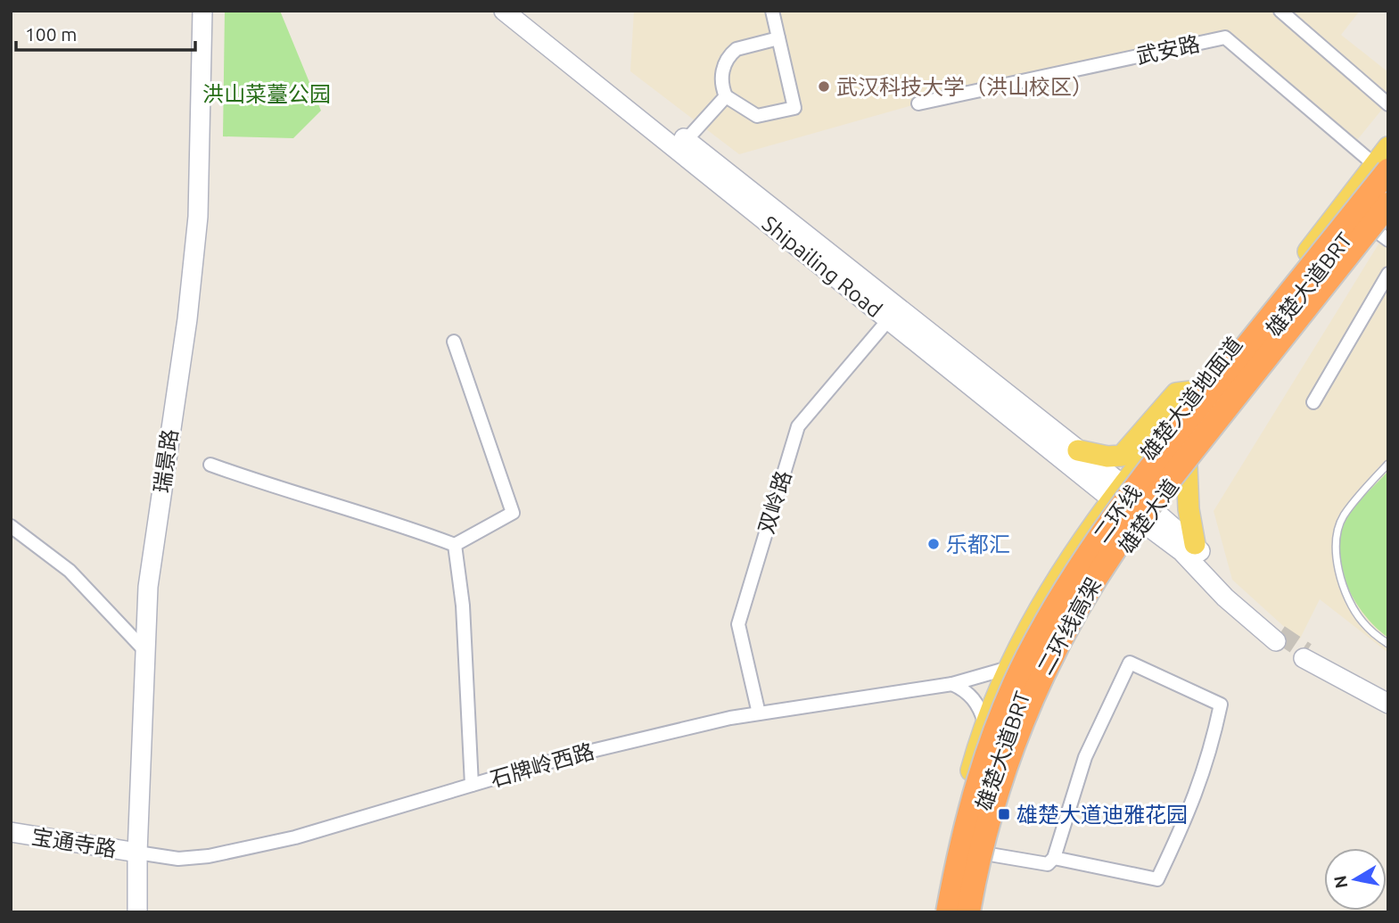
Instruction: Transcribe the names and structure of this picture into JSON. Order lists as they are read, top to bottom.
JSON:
{
  "streets": {
    "highway": ["二环线", "二环线高架"],
    "main road": [
      "Shipailing Road",
      "雄楚大道地面道",
      "瑞景路",
      "雄楚大道",
      "宝通寺路"
    ],
    "street": ["武安路", "双岭路", "石牌岭西路"],
    "lane": ["雄楚大道BRT"]
  },
  "crossings": [
    ["武安路", "雄楚大道地面道"],
    ["武安路", "二环线"],
    ["Shipailing Road", "雄楚大道地面道"],
    ["Shipailing Road", "双岭路"],
    ["雄楚大道地面道", "二环线"],
    ["雄楚大道地面道", "石牌岭西路"],
    ["瑞景路", "石牌岭西路"],
    ["瑞景路", "宝通寺路"],
    ["双岭路", "石牌岭西路"],
    ["雄楚大道", "二环线高架"],
    ["石牌岭西路", "宝通寺路"]
  ],
  "parks": ["洪山菜薹公园"],
  "places": {
    "other": ["武汉科技大学（洪山校区）", "乐都汇"],
    "transit": ["雄楚大道迪雅花园"]
  },
  "scale_bar": "100 m",
  "north": "left"
}
